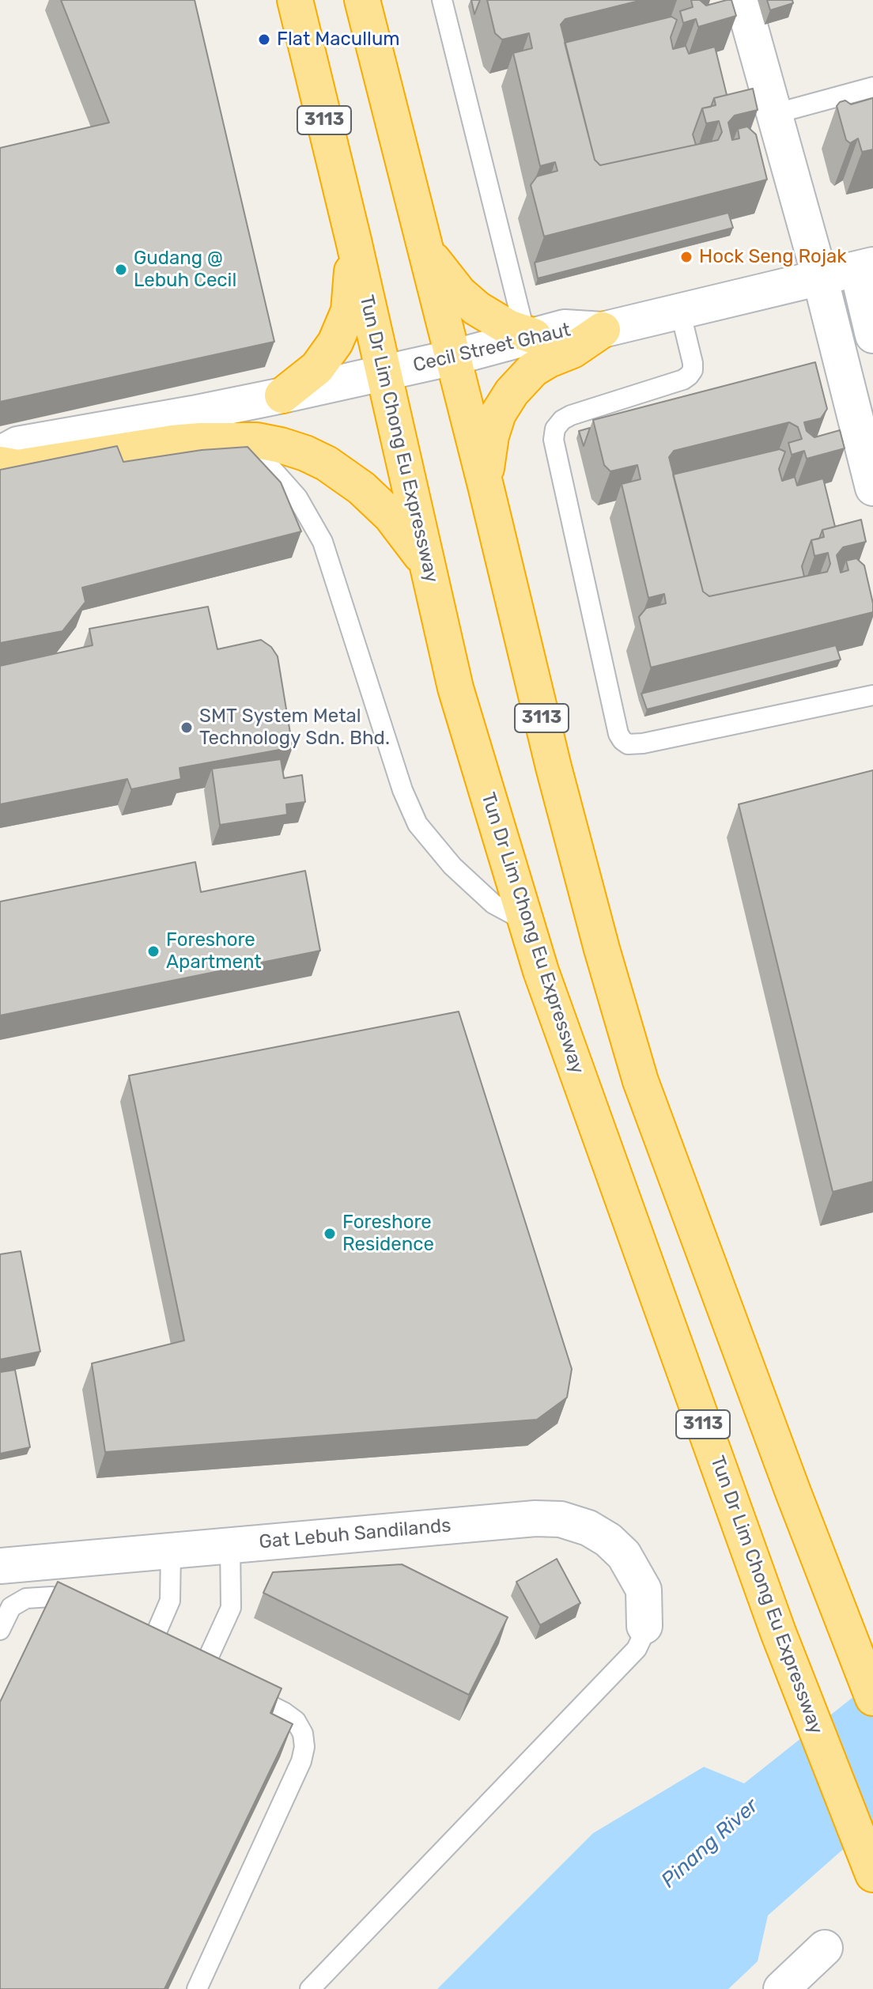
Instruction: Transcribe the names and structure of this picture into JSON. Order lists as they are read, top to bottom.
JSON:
{
  "streets": {
    "highway": ["3113", "Tun Dr Lim Chong Eu Expressway"],
    "street": ["Cecil Street Ghaut", "Gat Lebuh Sandilands"]
  },
  "crossings": [
    ["3113", "Cecil Street Ghaut"],
    ["Cecil Street Ghaut", "Tun Dr Lim Chong Eu Expressway"]
  ],
  "water": ["Pinang River"],
  "places": [
    "Flat Macullum",
    "Hock Seng Rojak",
    "Gudang @ Lebuh Cecil",
    "SMT System Metal Technology Sdn. Bhd.",
    "Foreshore Apartment",
    "Foreshore Residence"
  ]
}
